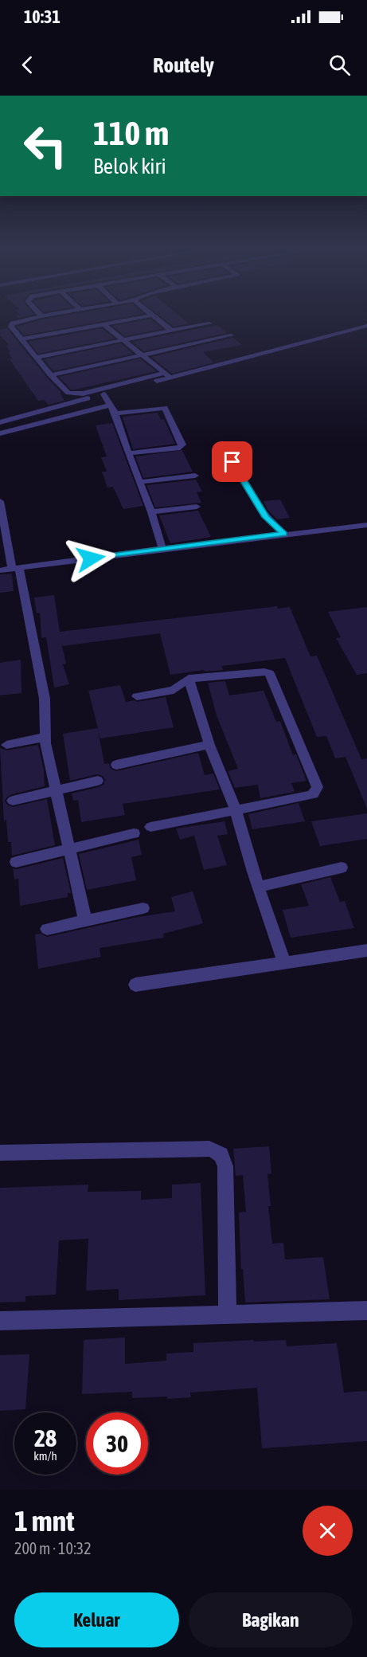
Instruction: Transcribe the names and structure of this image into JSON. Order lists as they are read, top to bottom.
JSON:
{
  "page": {
    "status": "10:31",
    "header": "Routely",
    "turn": ["110 m", "Belok kiri"],
    "speed": "28 km/h",
    "limit": "30",
    "heading": ["1 mnt", "200 m · 10:32"],
    "buttons": ["Keluar", "Bagikan"]
  }
}
